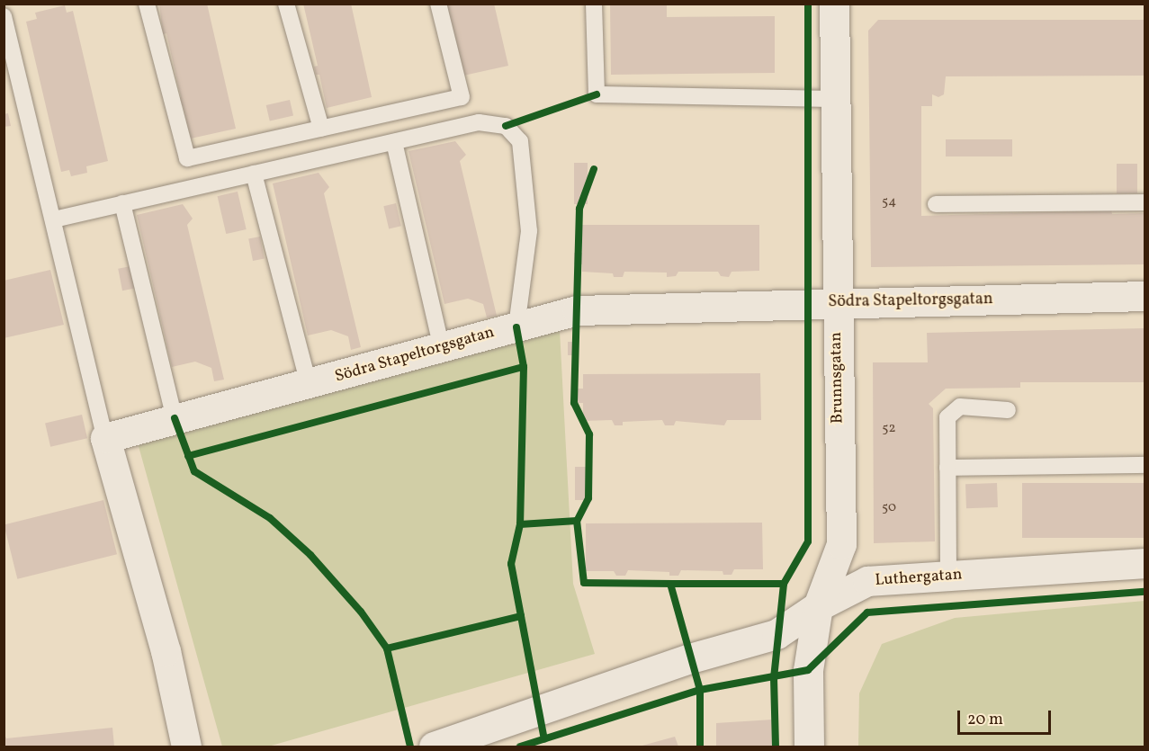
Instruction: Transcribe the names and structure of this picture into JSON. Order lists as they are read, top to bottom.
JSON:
{
  "streets": {
    "street": ["Södra Stapeltorgsgatan", "Brunnsgatan", "Luthergatan"]
  },
  "crossings": [
    ["Södra Stapeltorgsgatan", "Brunnsgatan"],
    ["Brunnsgatan", "Luthergatan"]
  ],
  "house_numbers": ["54", "52", "50"],
  "scale_bar": "20 m"
}
